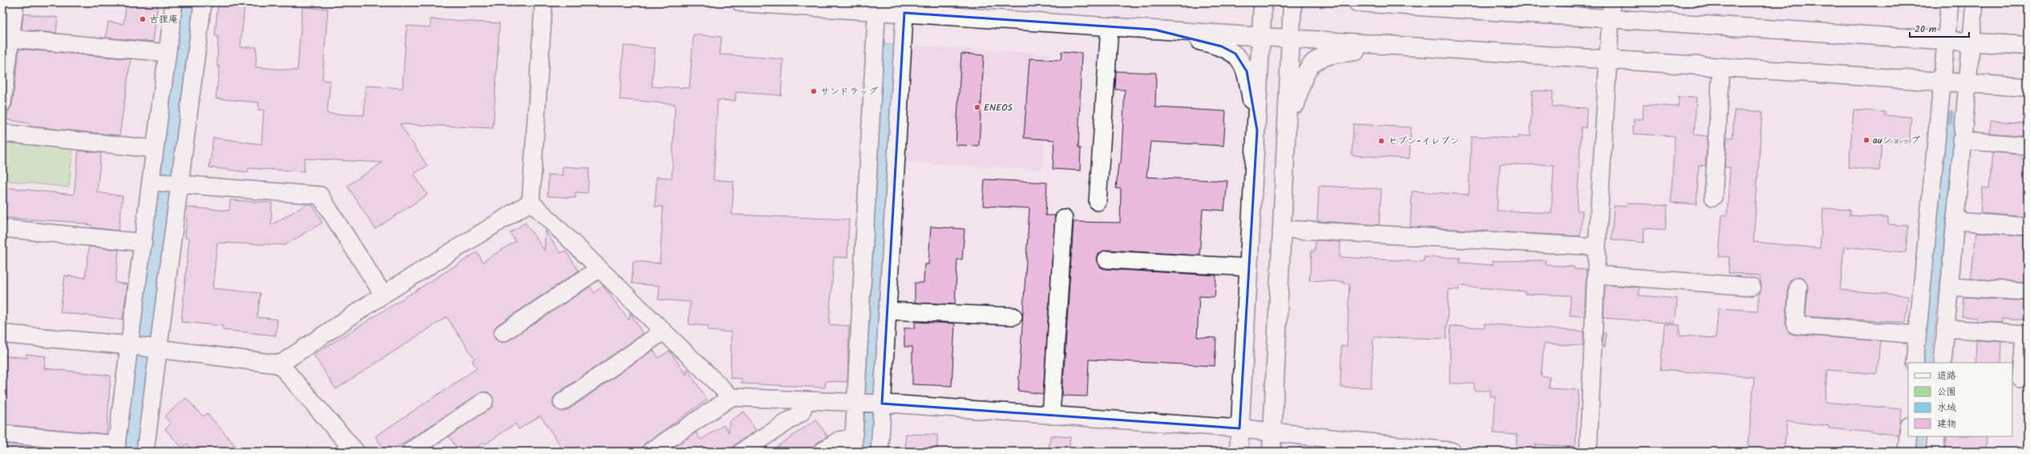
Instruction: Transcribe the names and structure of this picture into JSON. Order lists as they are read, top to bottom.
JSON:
{
  "places": [
    "古狸庵",
    "サンドラッグ",
    "ENEOS",
    "auショップ",
    "セブン-イレブン"
  ],
  "legend": [
    "道路",
    "公園",
    "水域",
    "建物"
  ],
  "scale_bar": "20 m"
}
